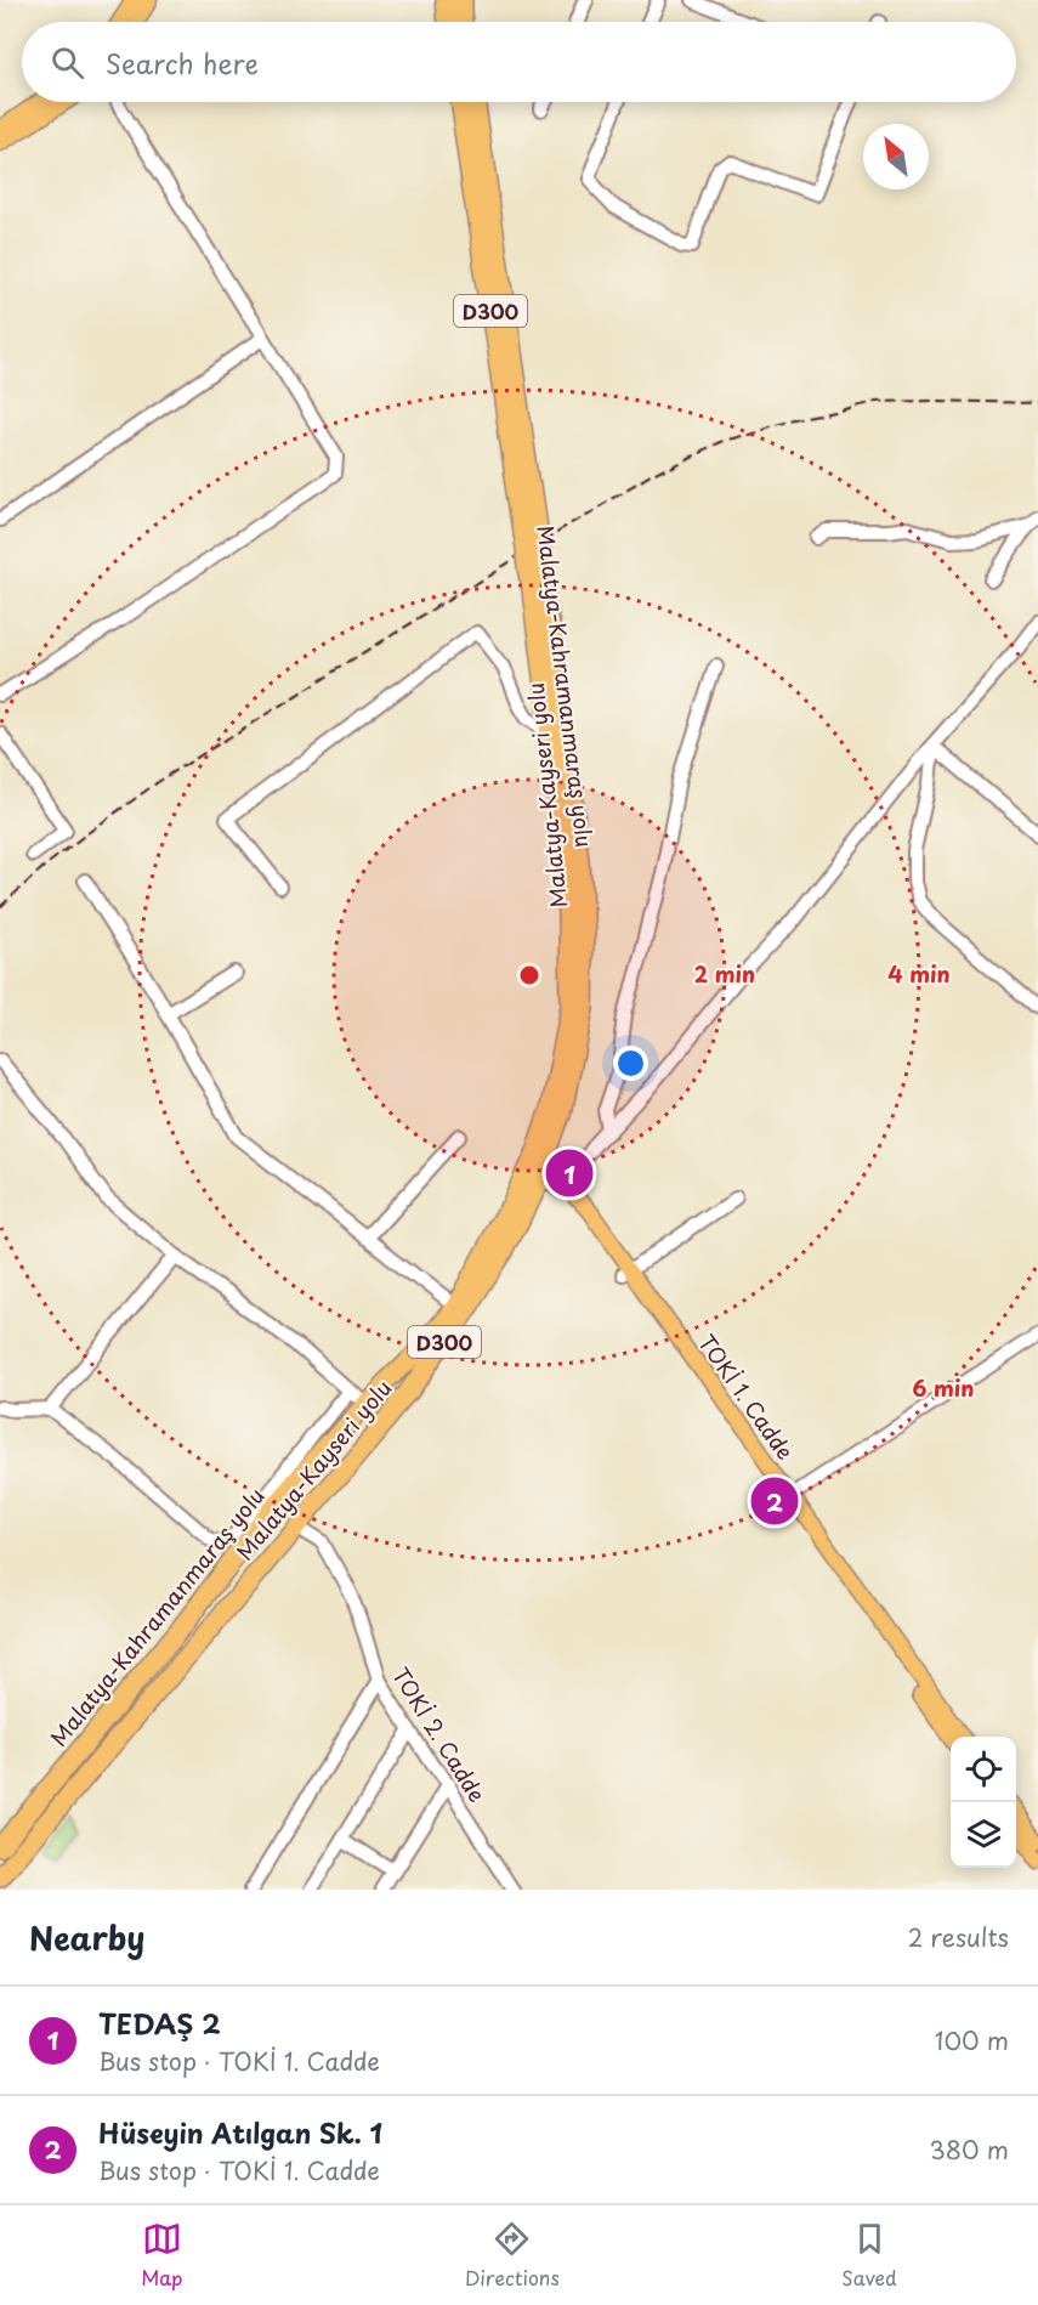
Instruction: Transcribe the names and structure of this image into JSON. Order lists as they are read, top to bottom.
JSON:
{
  "streets": {
    "highway": ["D300", "Malatya-Kahramanmaraş yolu", "Malatya-Kayseri yolu"],
    "main road": ["TOKİ 1. Cadde"],
    "street": ["TOKİ 2. Cadde"]
  },
  "crossings": [
    ["Malatya-Kahramanmaraş yolu", "Malatya-Kayseri yolu"],
    ["Malatya-Kayseri yolu", "TOKİ 1. Cadde"],
    ["Malatya-Kayseri yolu", "TOKİ 2. Cadde"]
  ],
  "north": "top left",
  "page": {
    "search": "Search here",
    "pins": ["1", "2"],
    "heading": ["Nearby", "2 results"],
    "list": [
      {
        "mark": "1",
        "name": "TEDAŞ 2",
        "note": "Bus stop · TOKİ 1. Cadde",
        "value": "100 m"
      },
      {
        "mark": "2",
        "name": "Hüseyin Atılgan Sk. 1",
        "note": "Bus stop · TOKİ 1. Cadde",
        "value": "380 m"
      }
    ],
    "nav": ["Map", "Directions", "Saved"]
  },
  "rings": ["2 min", "4 min", "6 min"]
}
